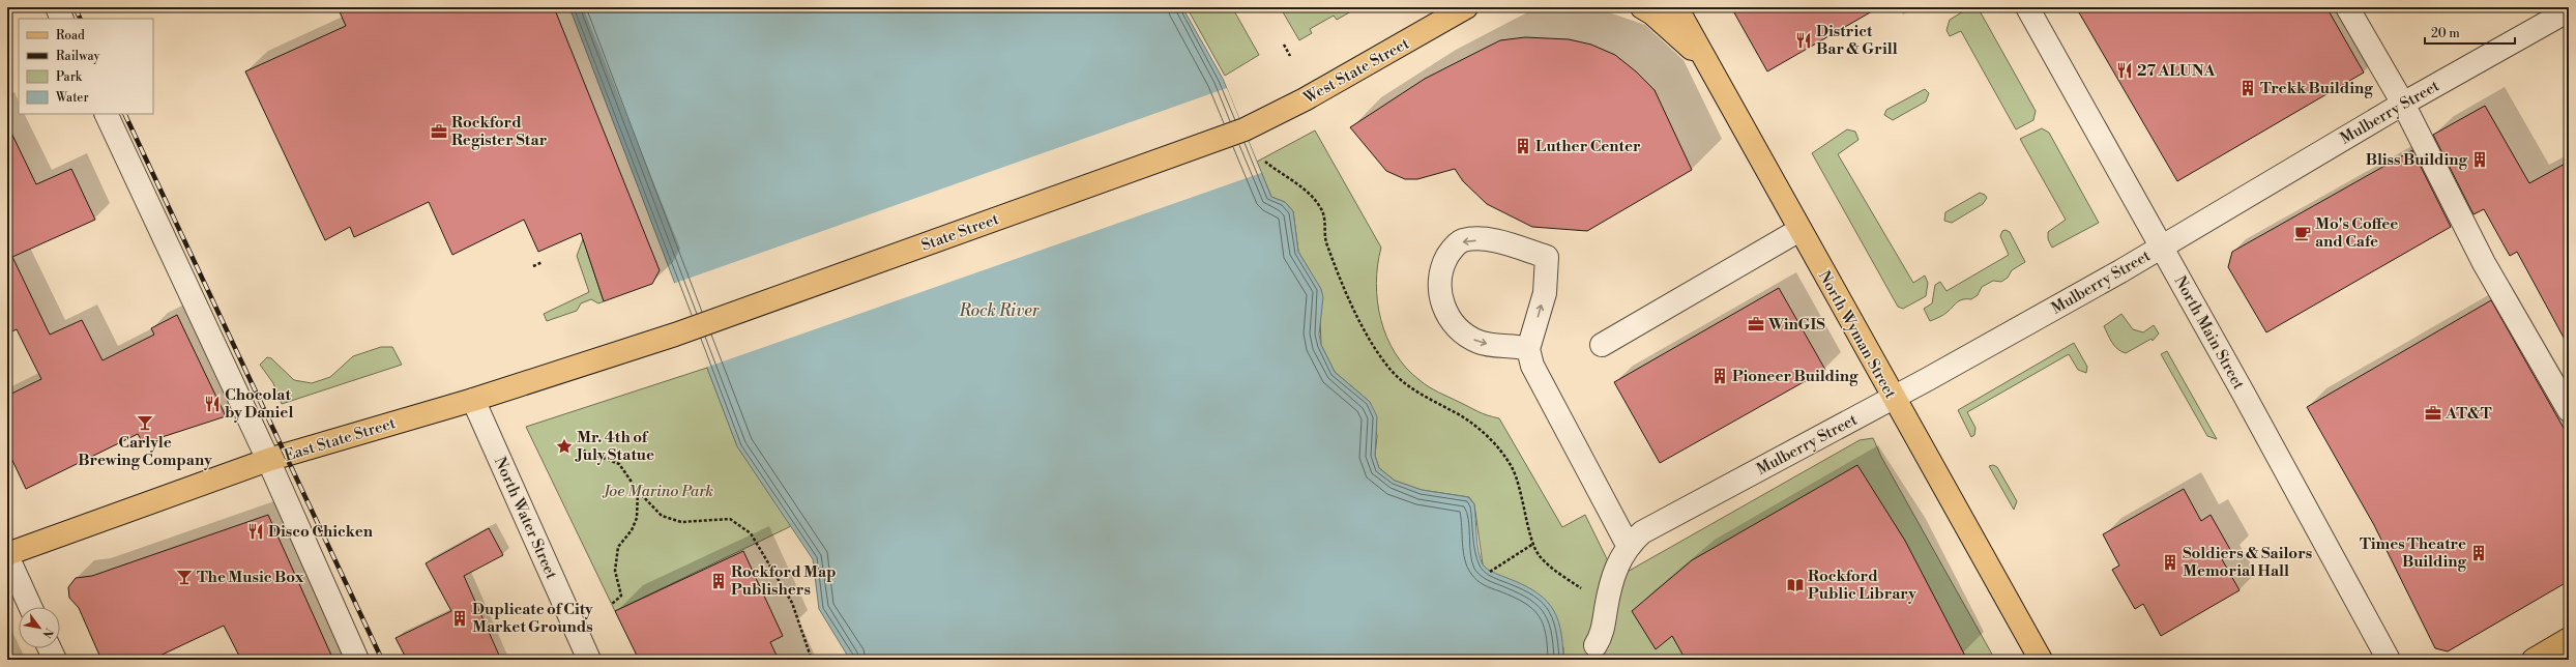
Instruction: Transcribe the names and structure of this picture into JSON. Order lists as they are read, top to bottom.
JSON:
{
  "streets": {
    "main road": [
      "West State Street",
      "State Street",
      "North Wyman Street",
      "East State Street"
    ],
    "street": ["Mulberry Street", "North Main Street", "North Water Street"]
  },
  "crossings": [
    ["West State Street", "State Street"],
    ["Mulberry Street", "North Main Street"],
    ["Mulberry Street", "North Wyman Street"],
    ["State Street", "East State Street"],
    ["East State Street", "North Water Street"]
  ],
  "water": ["Rock River"],
  "parks": ["Joe Marino Park"],
  "places": {
    "restaurant": [
      "District Bar & Grill",
      "27 ALUNA",
      "Chocolat by Daniel",
      "Disco Chicken"
    ],
    "building": [
      "Trekk Building",
      "Luther Center",
      "Bliss Building",
      "Pioneer Building",
      "Times Theatre Building",
      "Soldiers & Sailors Memorial Hall",
      "Rockford Map Publishers",
      "Duplicate of City Market Grounds"
    ],
    "office": ["Rockford Register Star", "WinGIS", "AT&T"],
    "cafe": ["Mo's Coffee and Cafe"],
    "bar": ["Carlyle Brewing Company", "The Music Box"],
    "place": ["Mr. 4th of July Statue"],
    "library": ["Rockford Public Library"]
  },
  "legend": [
    "Road",
    "Railway",
    "Park",
    "Water"
  ],
  "scale_bar": "20 m",
  "north": "bottom right"
}
